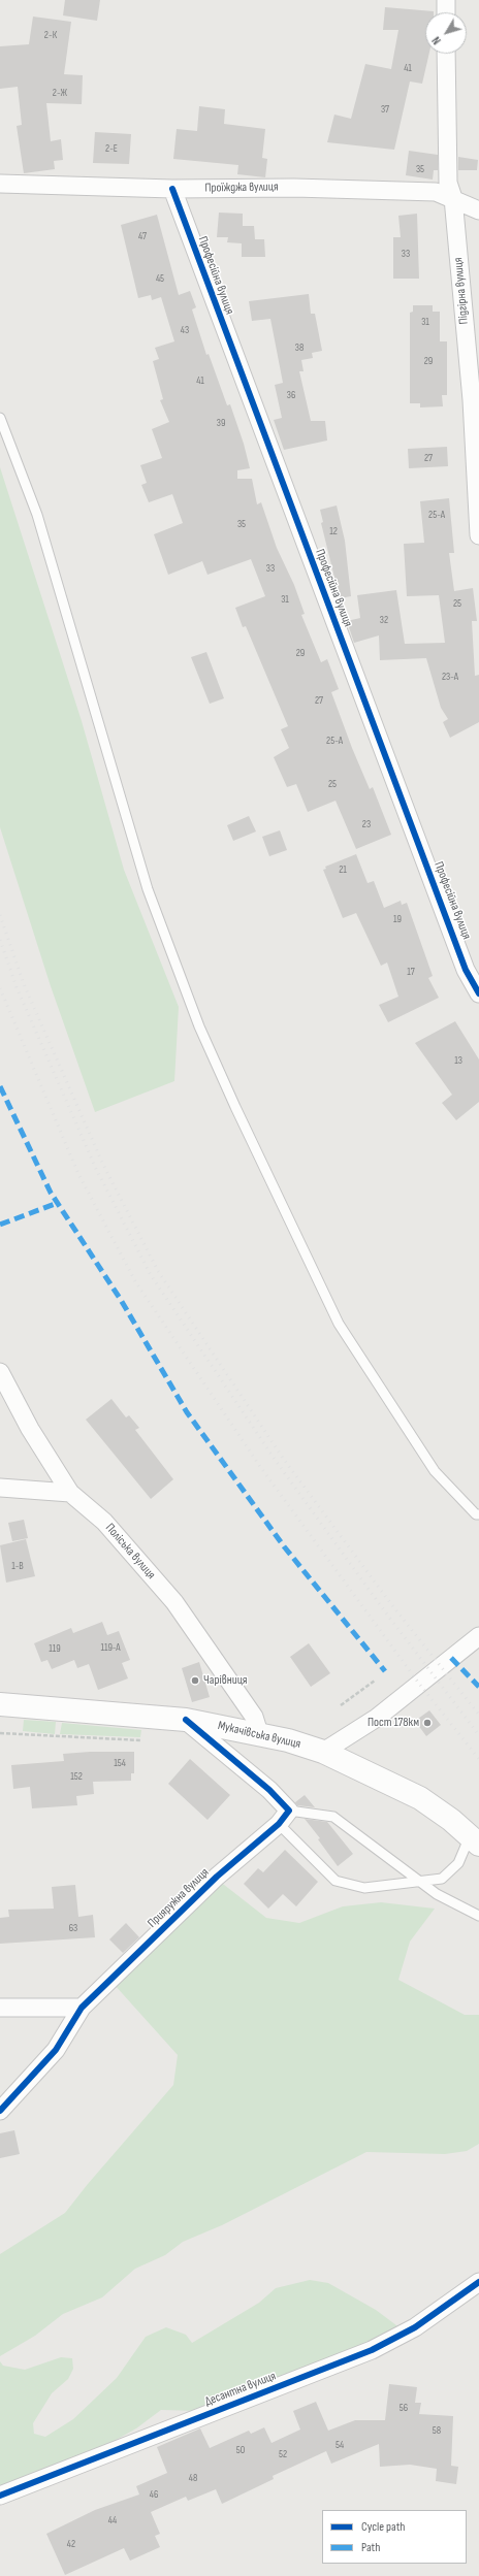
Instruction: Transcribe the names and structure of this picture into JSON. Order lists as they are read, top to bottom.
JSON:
{
  "streets": {
    "street": [
      "Проїжджа вулиця",
      "Професійна вулиця",
      "Підгірна вулиця",
      "Поліська вулиця",
      "Мукачівська вулиця",
      "Прияружна вулиця",
      "Десантна вулиця"
    ]
  },
  "crossings": [
    ["Проїжджа вулиця", "Професійна вулиця"],
    ["Проїжджа вулиця", "Підгірна вулиця"],
    ["Поліська вулиця", "Мукачівська вулиця"]
  ],
  "places": ["Чарівниця", "Пост 178км"],
  "house_numbers": [
    "2-К",
    "41",
    "2-Ж",
    "37",
    "2-Е",
    "35",
    "47",
    "33",
    "45",
    "31",
    "43",
    "38",
    "29",
    "41",
    "36",
    "39",
    "27",
    "25-А",
    "35",
    "12",
    "33",
    "31",
    "25",
    "32",
    "29",
    "23-А",
    "27",
    "25-А",
    "25",
    "23",
    "21",
    "19",
    "17",
    "13",
    "1-В",
    "119-А",
    "119",
    "154",
    "152",
    "63",
    "56",
    "58",
    "54",
    "50",
    "52",
    "48",
    "46",
    "44",
    "42"
  ],
  "legend": ["Cycle path", "Path"],
  "north": "bottom left"
}
